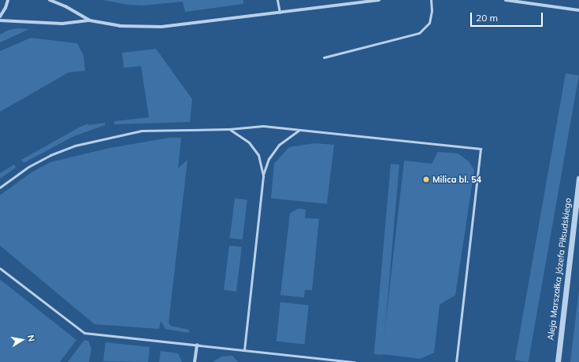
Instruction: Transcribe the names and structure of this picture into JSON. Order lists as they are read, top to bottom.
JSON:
{
  "streets": {
    "street": ["Aleja Marszałka Józefa Piłsudskiego"]
  },
  "places": ["Milica bl. 54"],
  "scale_bar": "20 m",
  "north": "right"
}
